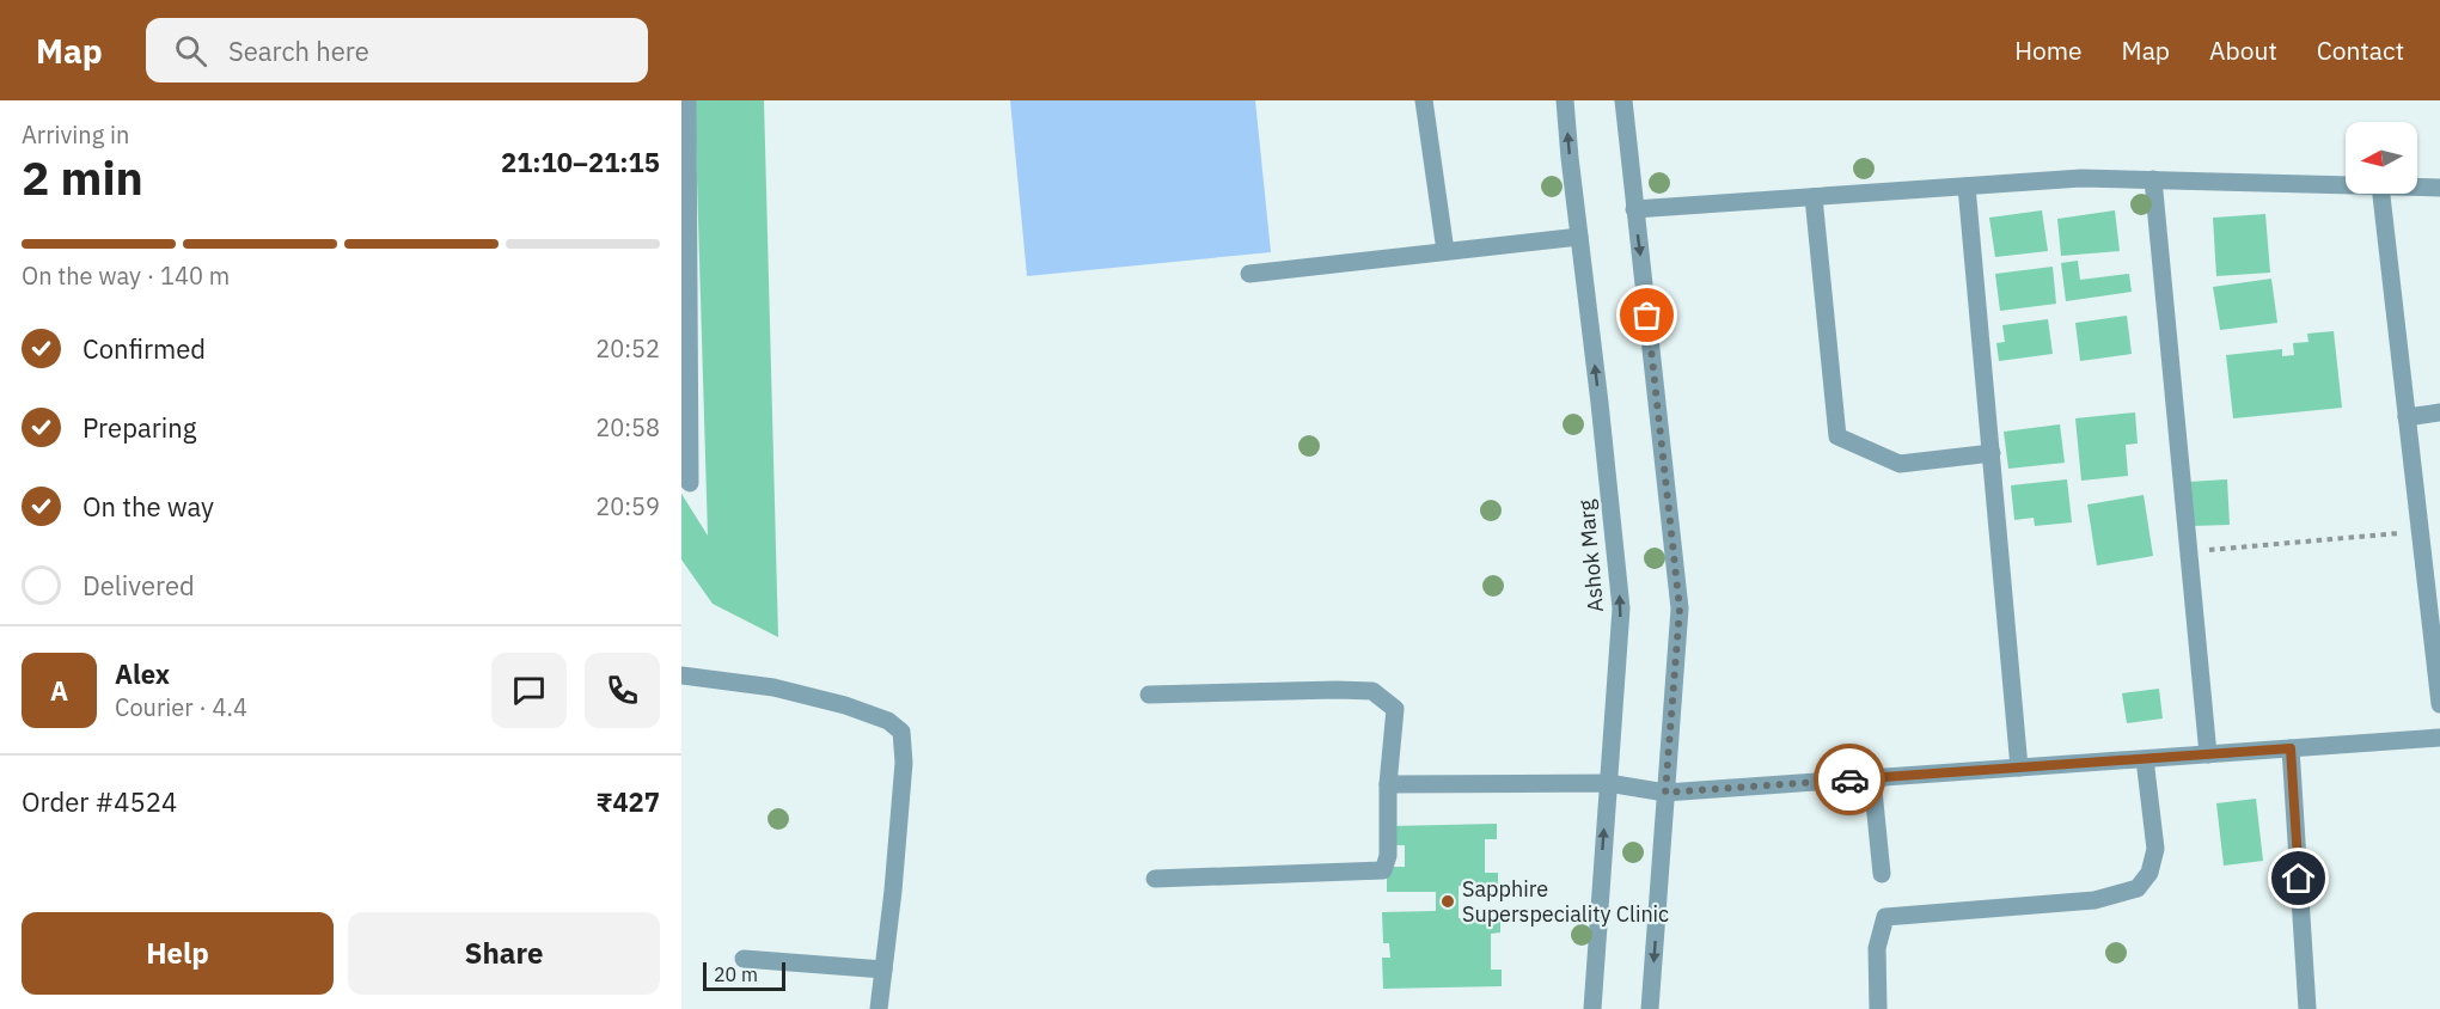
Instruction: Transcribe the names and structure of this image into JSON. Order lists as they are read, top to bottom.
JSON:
{
  "streets": {
    "street": ["Ashok Marg"]
  },
  "places": ["Sapphire Superspeciality Clinic"],
  "scale_bar": "20 m",
  "north": "left",
  "page": {
    "header": "Map",
    "search": "Search here",
    "nav": [
      "Home",
      "Map",
      "About",
      "Contact"
    ],
    "heading": ["2 min", "Arriving in", "21:10–21:15"],
    "panel": [
      "Alex",
      "Courier · 4.4",
      "Order #4524",
      "₹427"
    ],
    "bar": "On the way · 140 m",
    "list": [
      ["Confirmed", "20:52"],
      ["Preparing", "20:58"],
      ["On the way", "20:59"],
      "Delivered"
    ],
    "round": "A",
    "buttons": ["Help", "Share"],
    "scale": "20 m"
  }
}
